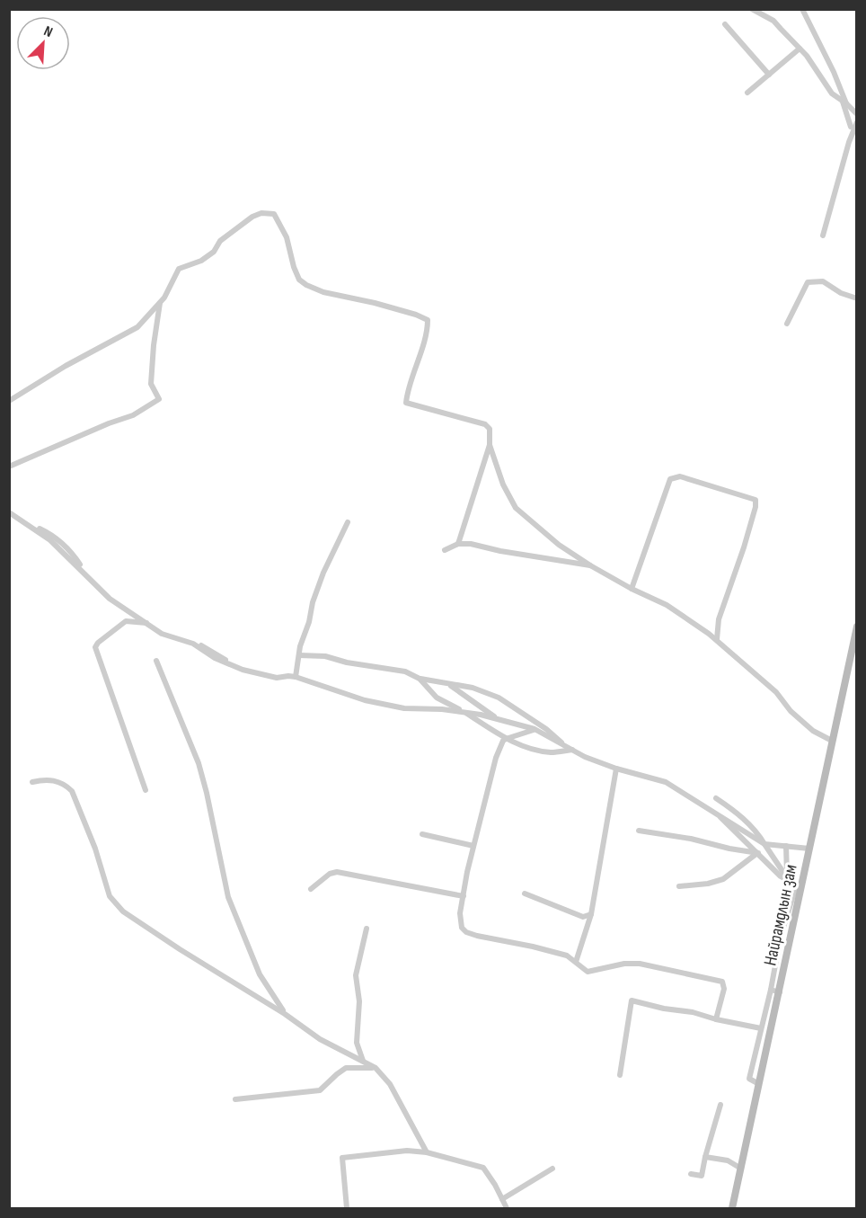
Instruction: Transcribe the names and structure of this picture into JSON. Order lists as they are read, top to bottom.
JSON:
{
  "streets": {
    "main road": ["Найрамдлын зам"]
  },
  "north": "top right"
}
